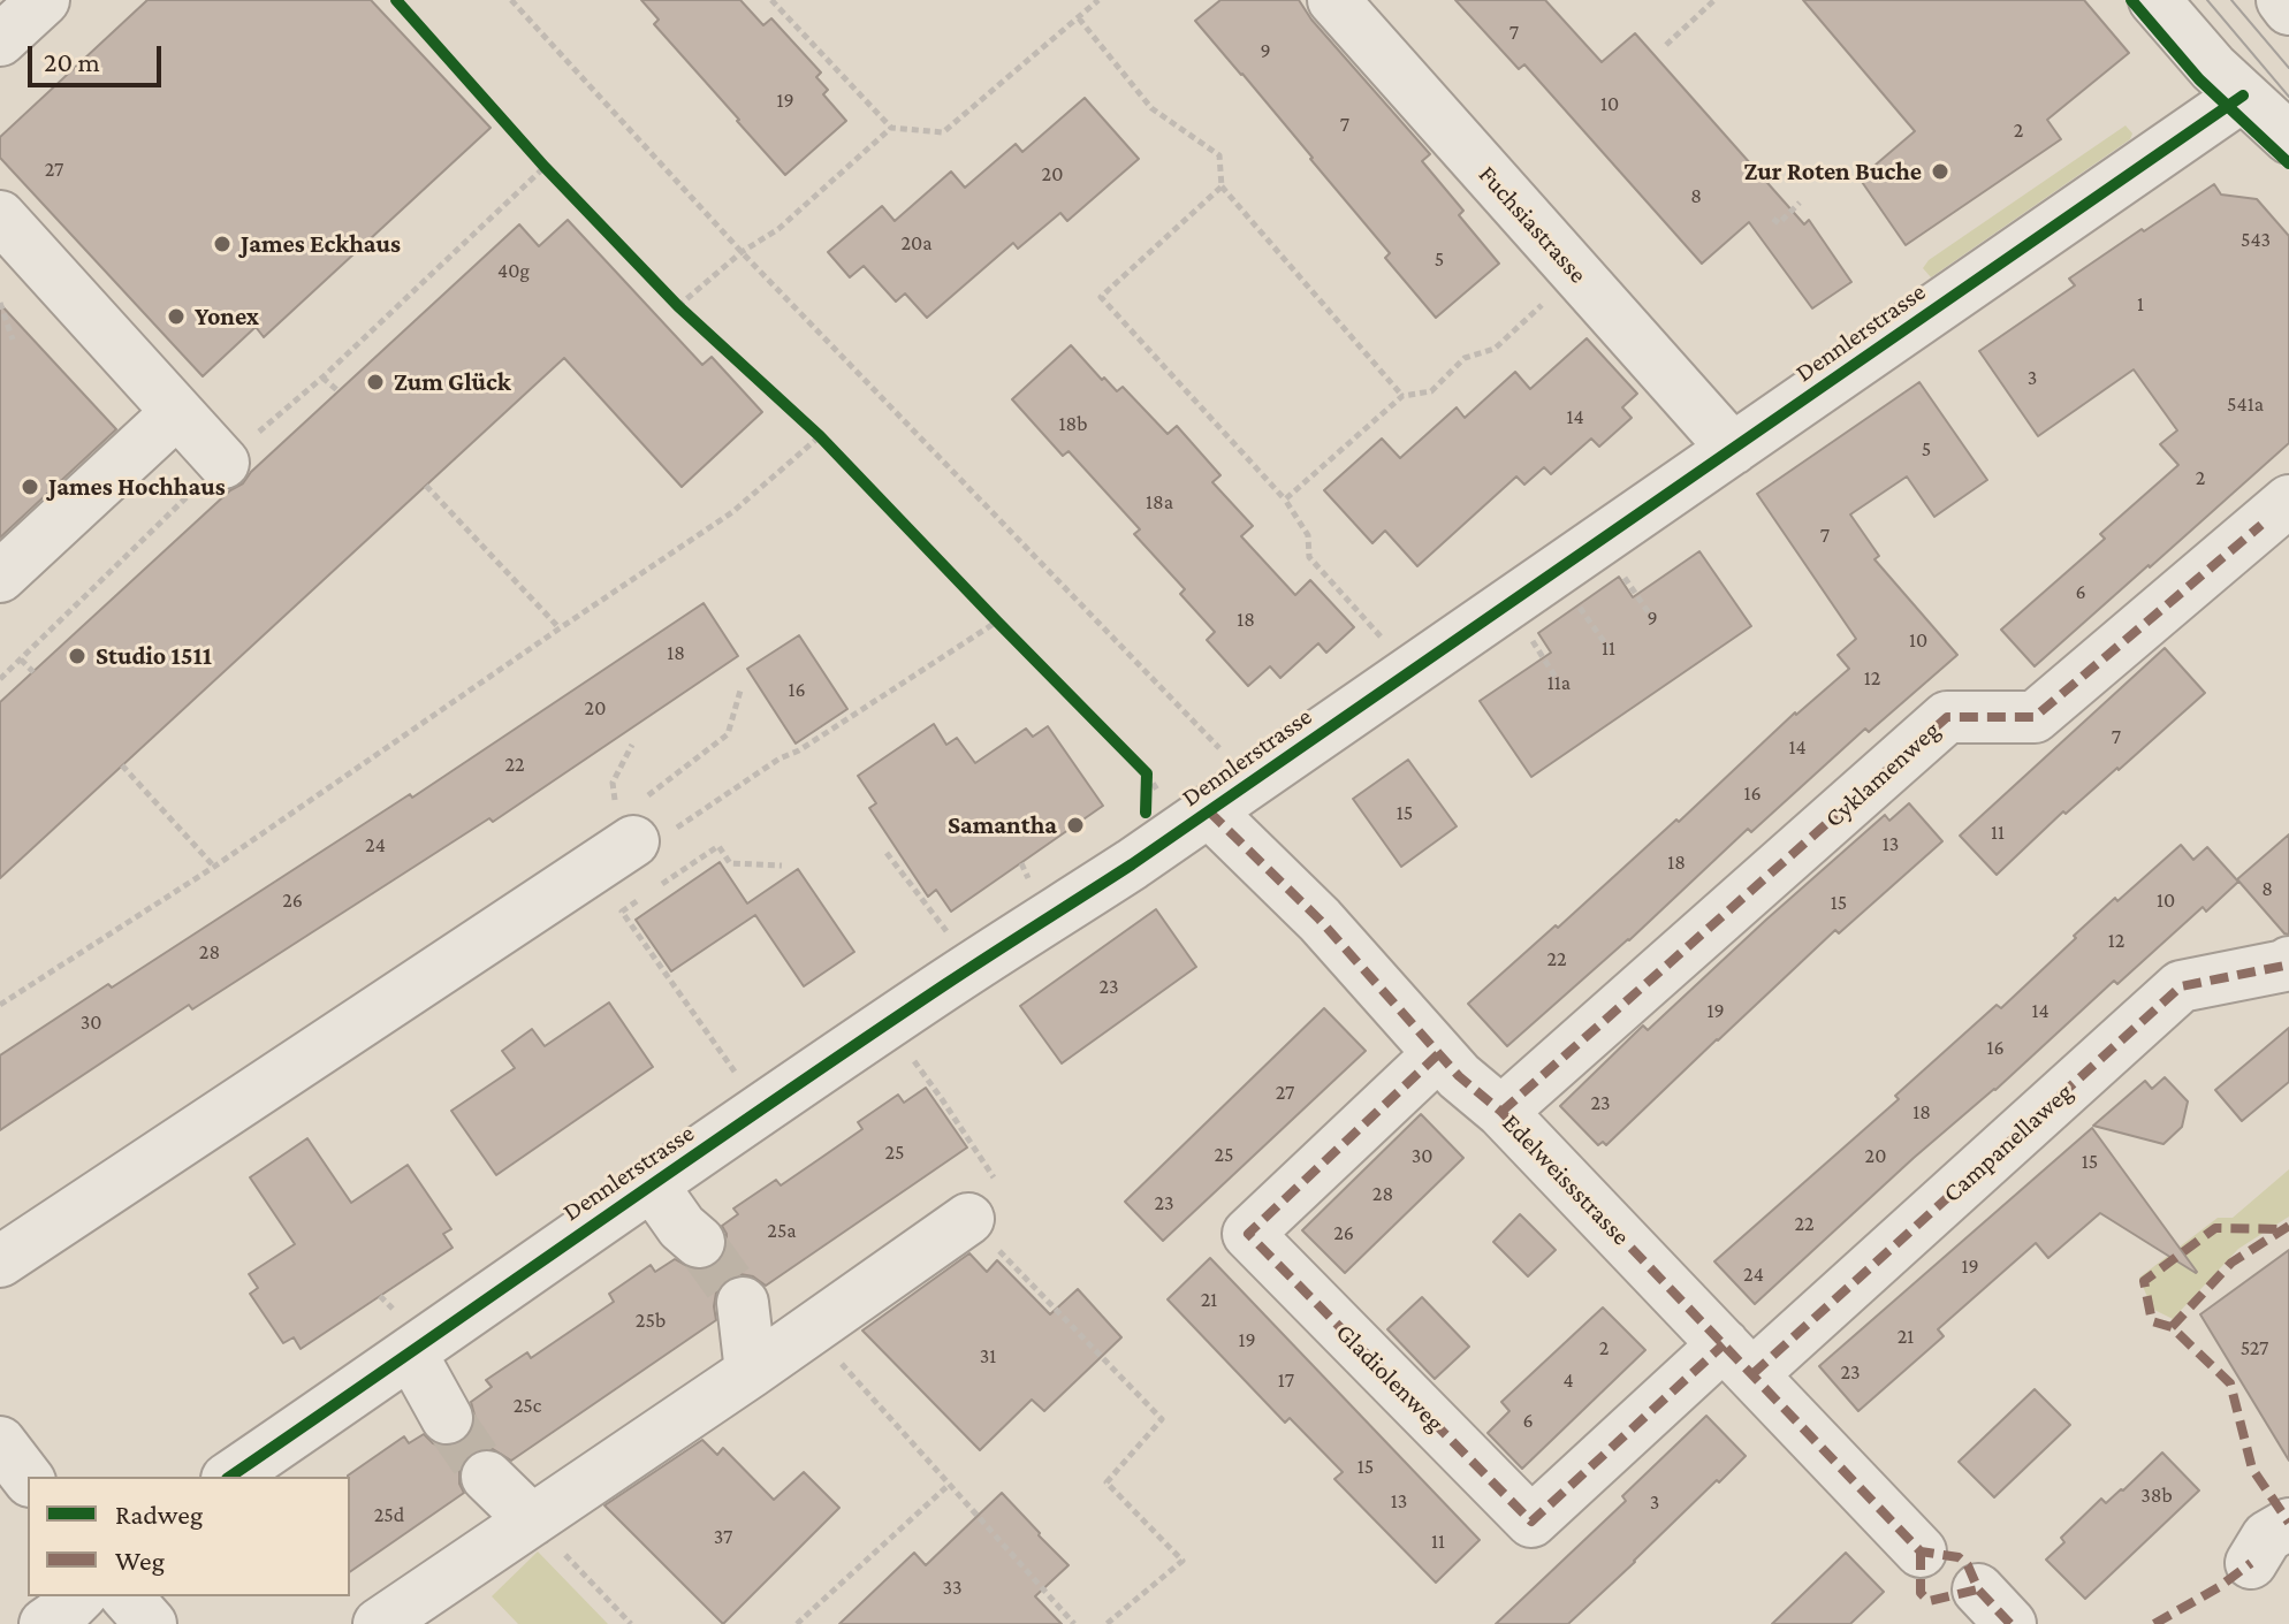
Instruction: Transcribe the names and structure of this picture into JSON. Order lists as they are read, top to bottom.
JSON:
{
  "streets": {
    "street": [
      "Fuchsiastrasse",
      "Dennlerstrasse",
      "Cyklamenweg",
      "Campanellaweg",
      "Edelweissstrasse",
      "Gladiolenweg"
    ]
  },
  "crossings": [
    ["Fuchsiastrasse", "Dennlerstrasse"],
    ["Dennlerstrasse", "Edelweissstrasse"],
    ["Cyklamenweg", "Edelweissstrasse"],
    ["Campanellaweg", "Edelweissstrasse"],
    ["Campanellaweg", "Gladiolenweg"],
    ["Edelweissstrasse", "Gladiolenweg"]
  ],
  "places": [
    "Zur Roten Buche",
    "James Eckhaus",
    "Yonex",
    "Zum Glück",
    "James Hochhaus",
    "Studio 1511",
    "Samantha"
  ],
  "house_numbers": [
    "7",
    "9",
    "19",
    "10",
    "7",
    "2",
    "27",
    "20",
    "8",
    "543",
    "20a",
    "5",
    "40g",
    "1",
    "3",
    "541a",
    "14",
    "18b",
    "5",
    "2",
    "18a",
    "7",
    "6",
    "9",
    "18",
    "10",
    "11",
    "18",
    "12",
    "11a",
    "16",
    "20",
    "7",
    "14",
    "22",
    "16",
    "15",
    "11",
    "13",
    "24",
    "18",
    "8",
    "26",
    "10",
    "15",
    "12",
    "28",
    "22",
    "23",
    "19",
    "14",
    "30",
    "16",
    "27",
    "23",
    "18",
    "25",
    "25",
    "30",
    "20",
    "15",
    "28",
    "23",
    "22",
    "25a",
    "26",
    "19",
    "24",
    "21",
    "25b",
    "21",
    "19",
    "2",
    "527",
    "31",
    "23",
    "17",
    "4",
    "25c",
    "6",
    "15",
    "38b",
    "13",
    "3",
    "25d",
    "37",
    "11",
    "33"
  ],
  "legend": ["Radweg", "Weg"],
  "scale_bar": "20 m"
}
